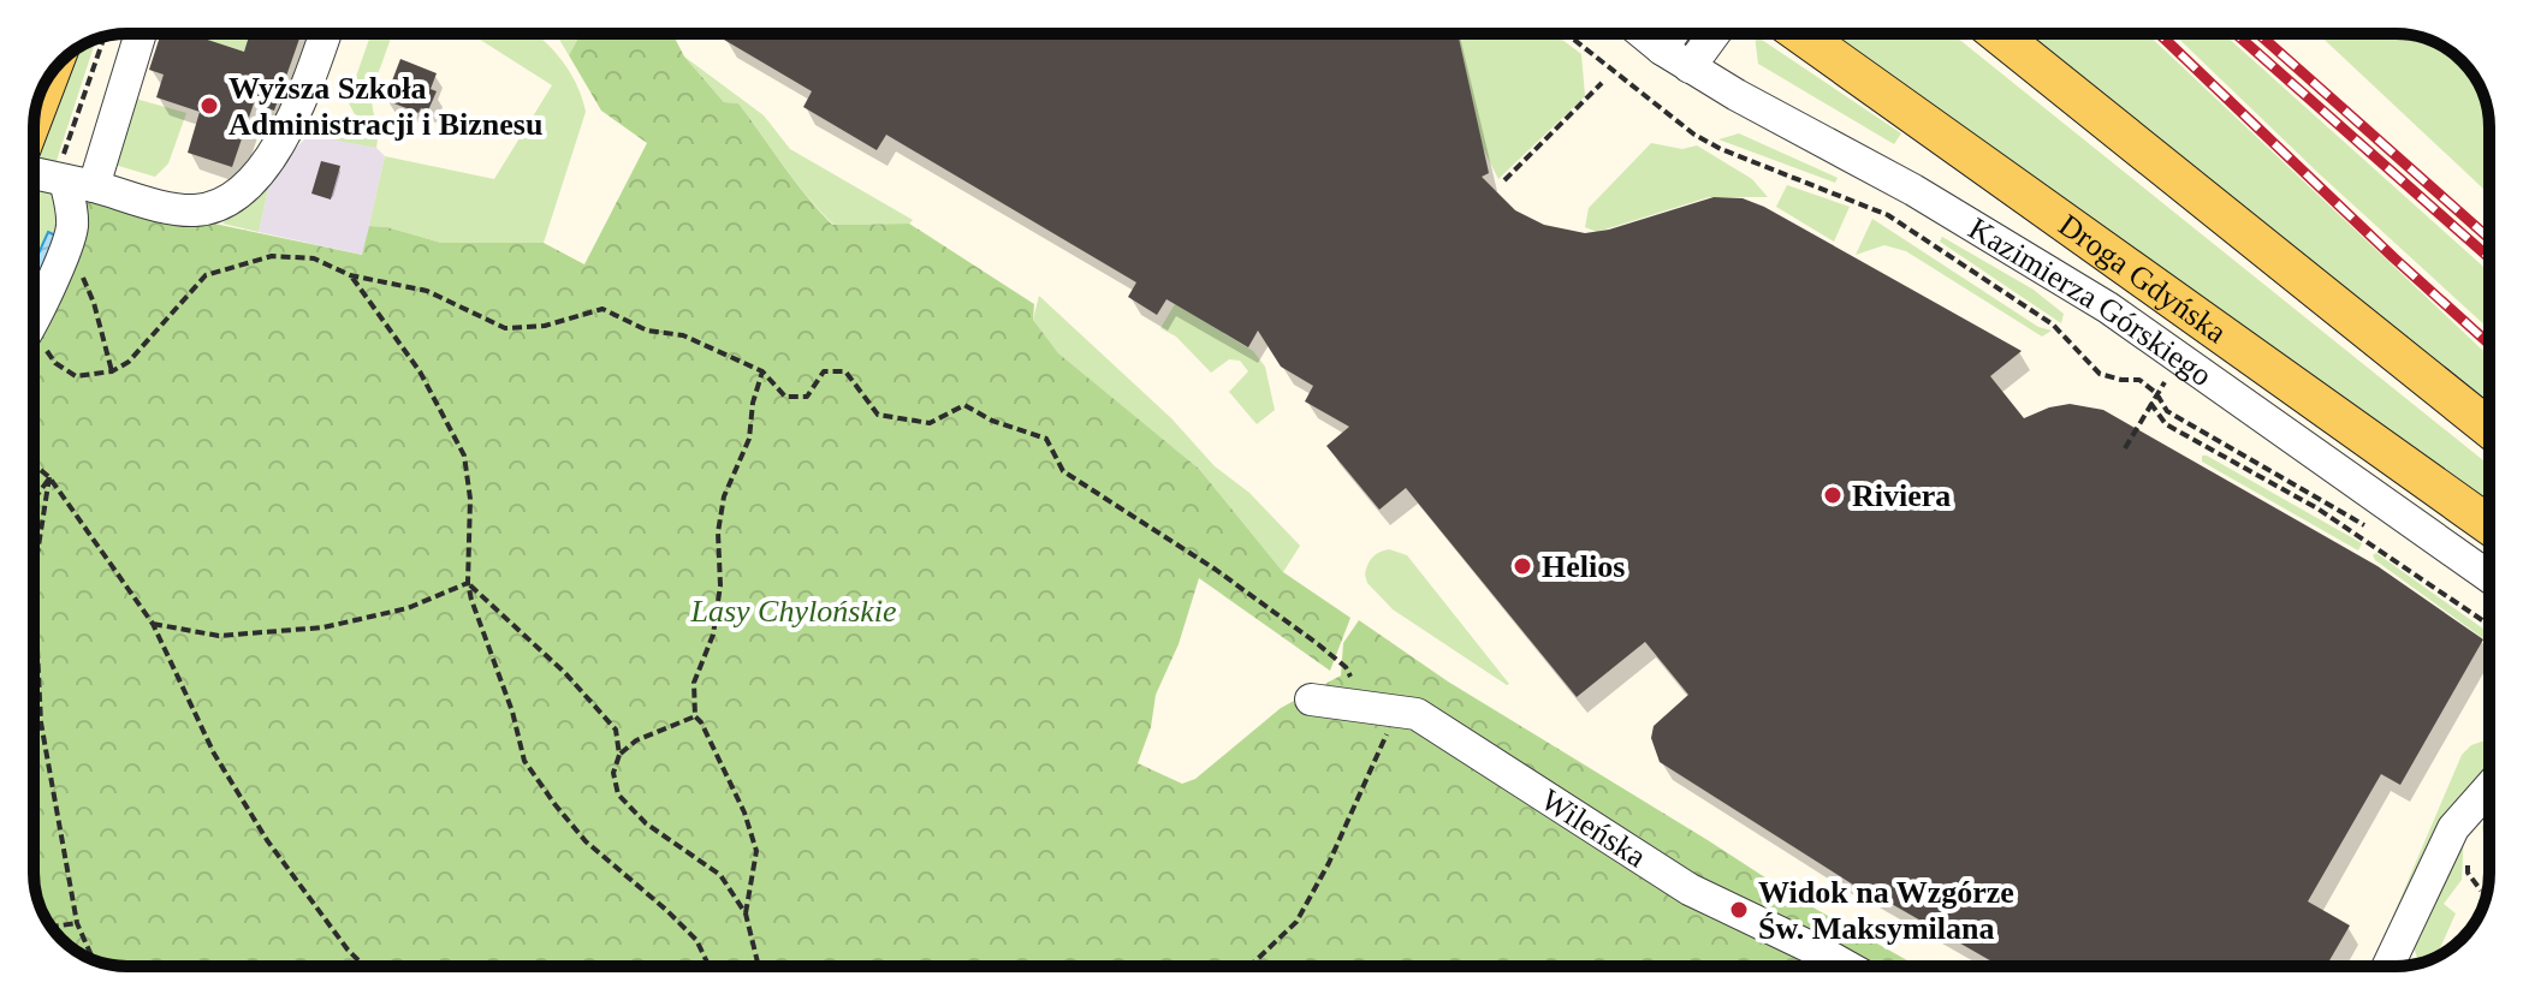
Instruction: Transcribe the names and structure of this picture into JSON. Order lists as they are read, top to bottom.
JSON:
{
  "streets": {
    "main road": ["Droga Gdyńska"],
    "street": ["Kazimierza Górskiego", "Wileńska"]
  },
  "parks": ["Lasy Chylońskie"],
  "places": [
    "Wyższa Szkoła Administracji i Biznesu",
    "Riviera",
    "Helios",
    "Widok na Wzgórze Św. Maksymilana"
  ]
}
